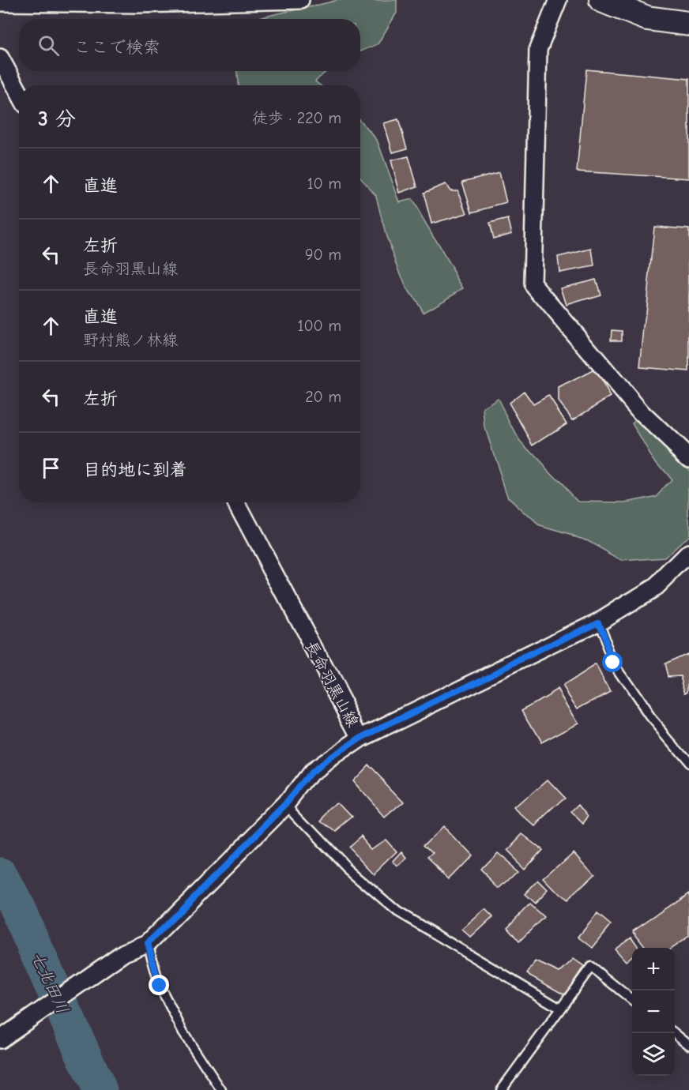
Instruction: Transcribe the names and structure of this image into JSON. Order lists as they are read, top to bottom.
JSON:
{
  "streets": {
    "street": ["長命羽黒山線"]
  },
  "water": ["七北田川"],
  "page": {
    "search": "ここで検索",
    "heading": ["3 分", "徒歩 · 220 m"],
    "list": [
      ["直進", "10 m"],
      ["左折", "長命羽黒山線", "90 m"],
      ["直進", "野村熊ノ林線", "100 m"],
      ["左折", "20 m"],
      "目的地に到着"
    ],
    "map_buttons": ["+", "−"]
  }
}
